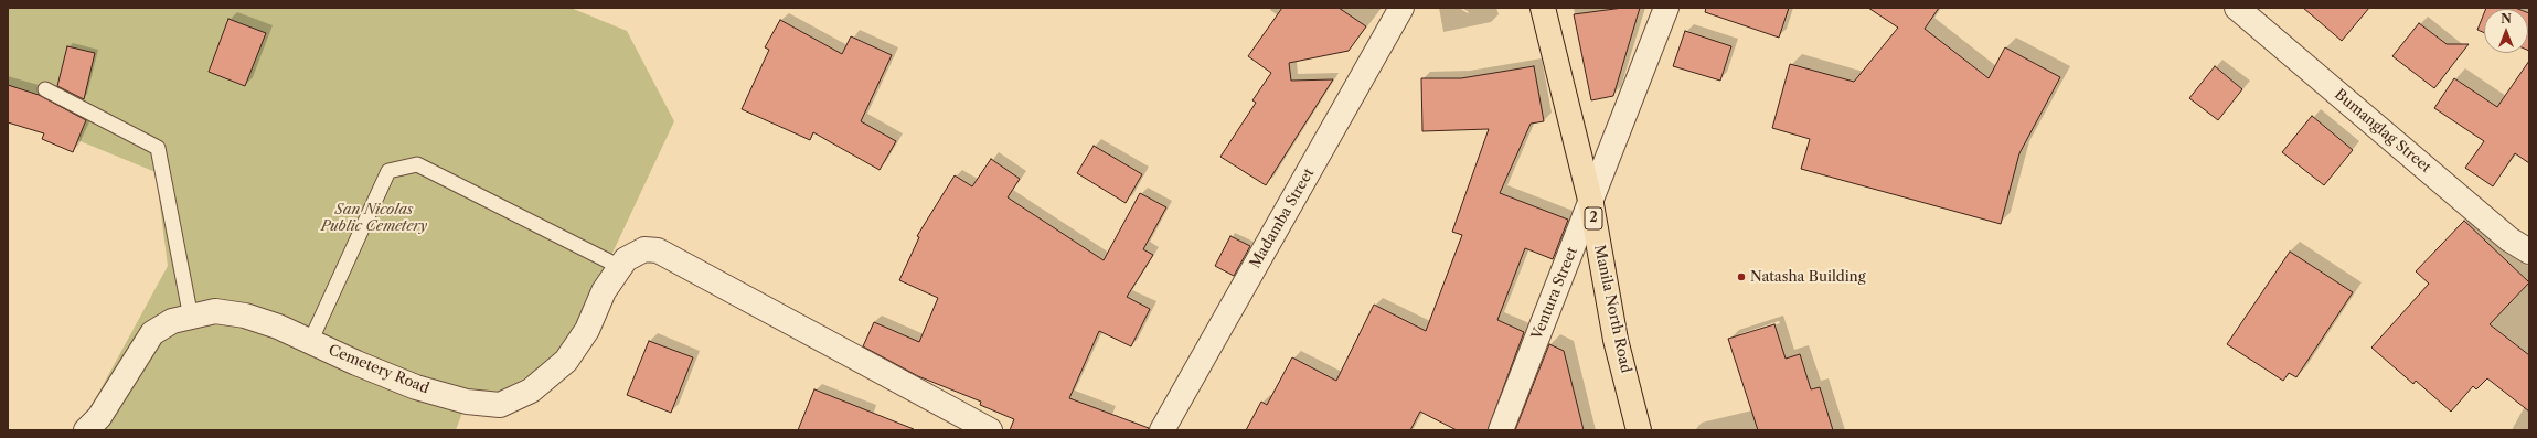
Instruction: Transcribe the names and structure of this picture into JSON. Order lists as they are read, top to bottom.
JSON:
{
  "streets": {
    "highway": ["2", "Manila North Road"],
    "street": [
      "Bumanglag Street",
      "Madamba Street",
      "Ventura Street",
      "Cemetery Road"
    ]
  },
  "crossings": [
    ["Ventura Street", "Manila North Road"]
  ],
  "parks": ["San Nicolas Public Cemetery"],
  "places": ["Natasha Building"],
  "north": "top"
}
